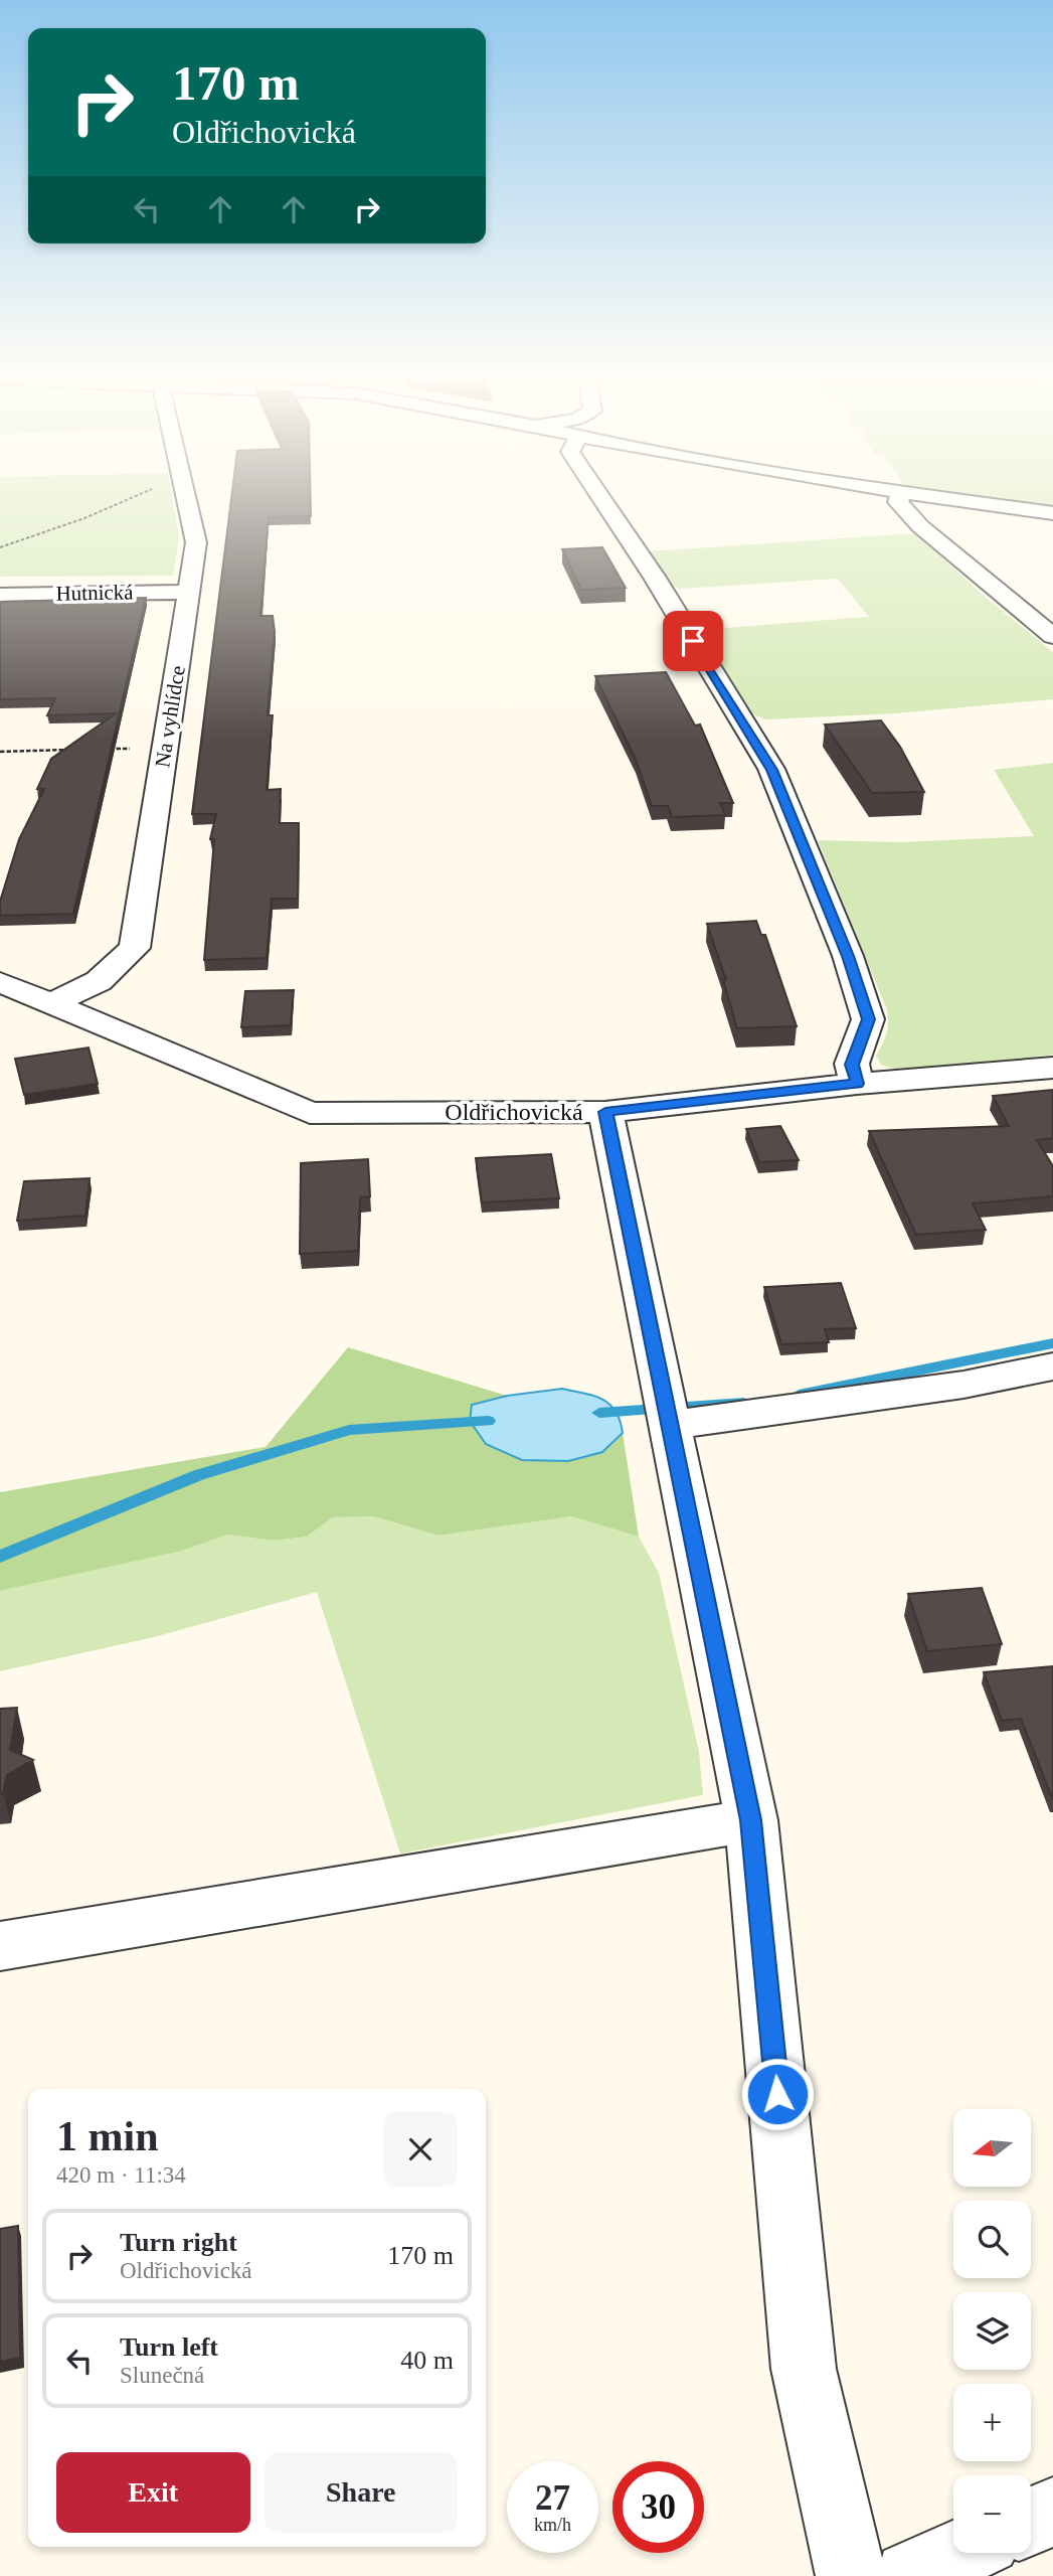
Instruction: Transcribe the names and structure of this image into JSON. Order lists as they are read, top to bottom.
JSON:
{
  "streets": {
    "street": ["Hutnická", "Na vyhlídce", "Oldřichovická"]
  },
  "crossings": [
    ["Hutnická", "Na vyhlídce"],
    ["Na vyhlídce", "Oldřichovická"]
  ],
  "north": "left",
  "page": {
    "turn": ["170 m", "Oldřichovická"],
    "heading": ["1 min", "420 m · 11:34"],
    "map_buttons": ["+", "−"],
    "list": [
      {
        "name": "Turn right",
        "note": "Oldřichovická",
        "value": "170 m"
      },
      {
        "name": "Turn left",
        "note": "Slunečná",
        "value": "40 m"
      }
    ],
    "buttons": ["Exit", "Share"],
    "speed": "27 km/h",
    "limit": "30"
  }
}
